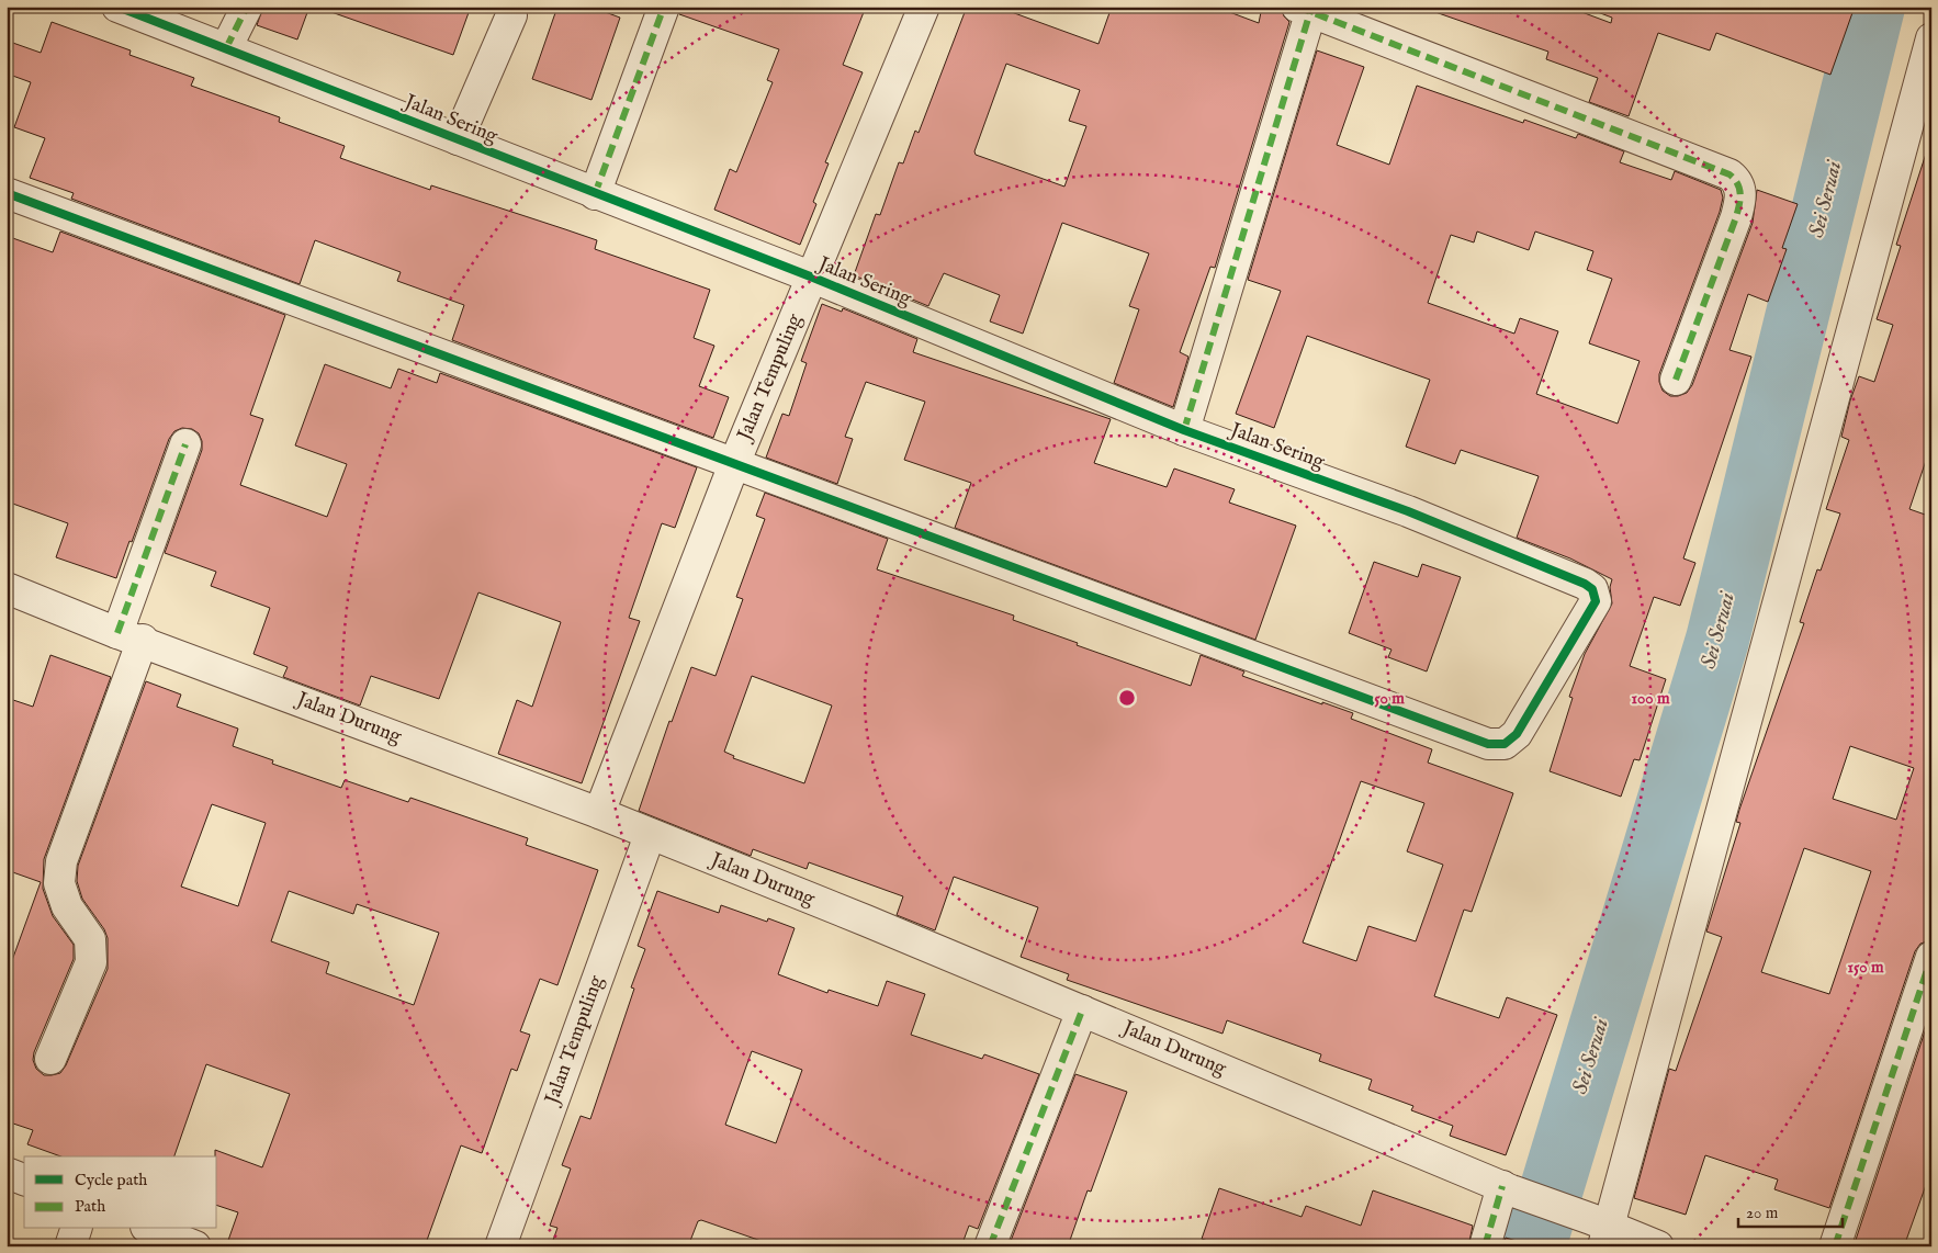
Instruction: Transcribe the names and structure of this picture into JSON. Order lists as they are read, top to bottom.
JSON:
{
  "streets": {
    "street": ["Jalan Sering", "Jalan Tempuling", "Jalan Durung"]
  },
  "crossings": [
    ["Jalan Sering", "Jalan Tempuling"],
    ["Jalan Tempuling", "Jalan Durung"]
  ],
  "water": ["Sei Seruai"],
  "legend": ["Cycle path", "Path"],
  "scale_bar": "20 m",
  "rings": ["50 m", "100 m", "150 m"]
}
